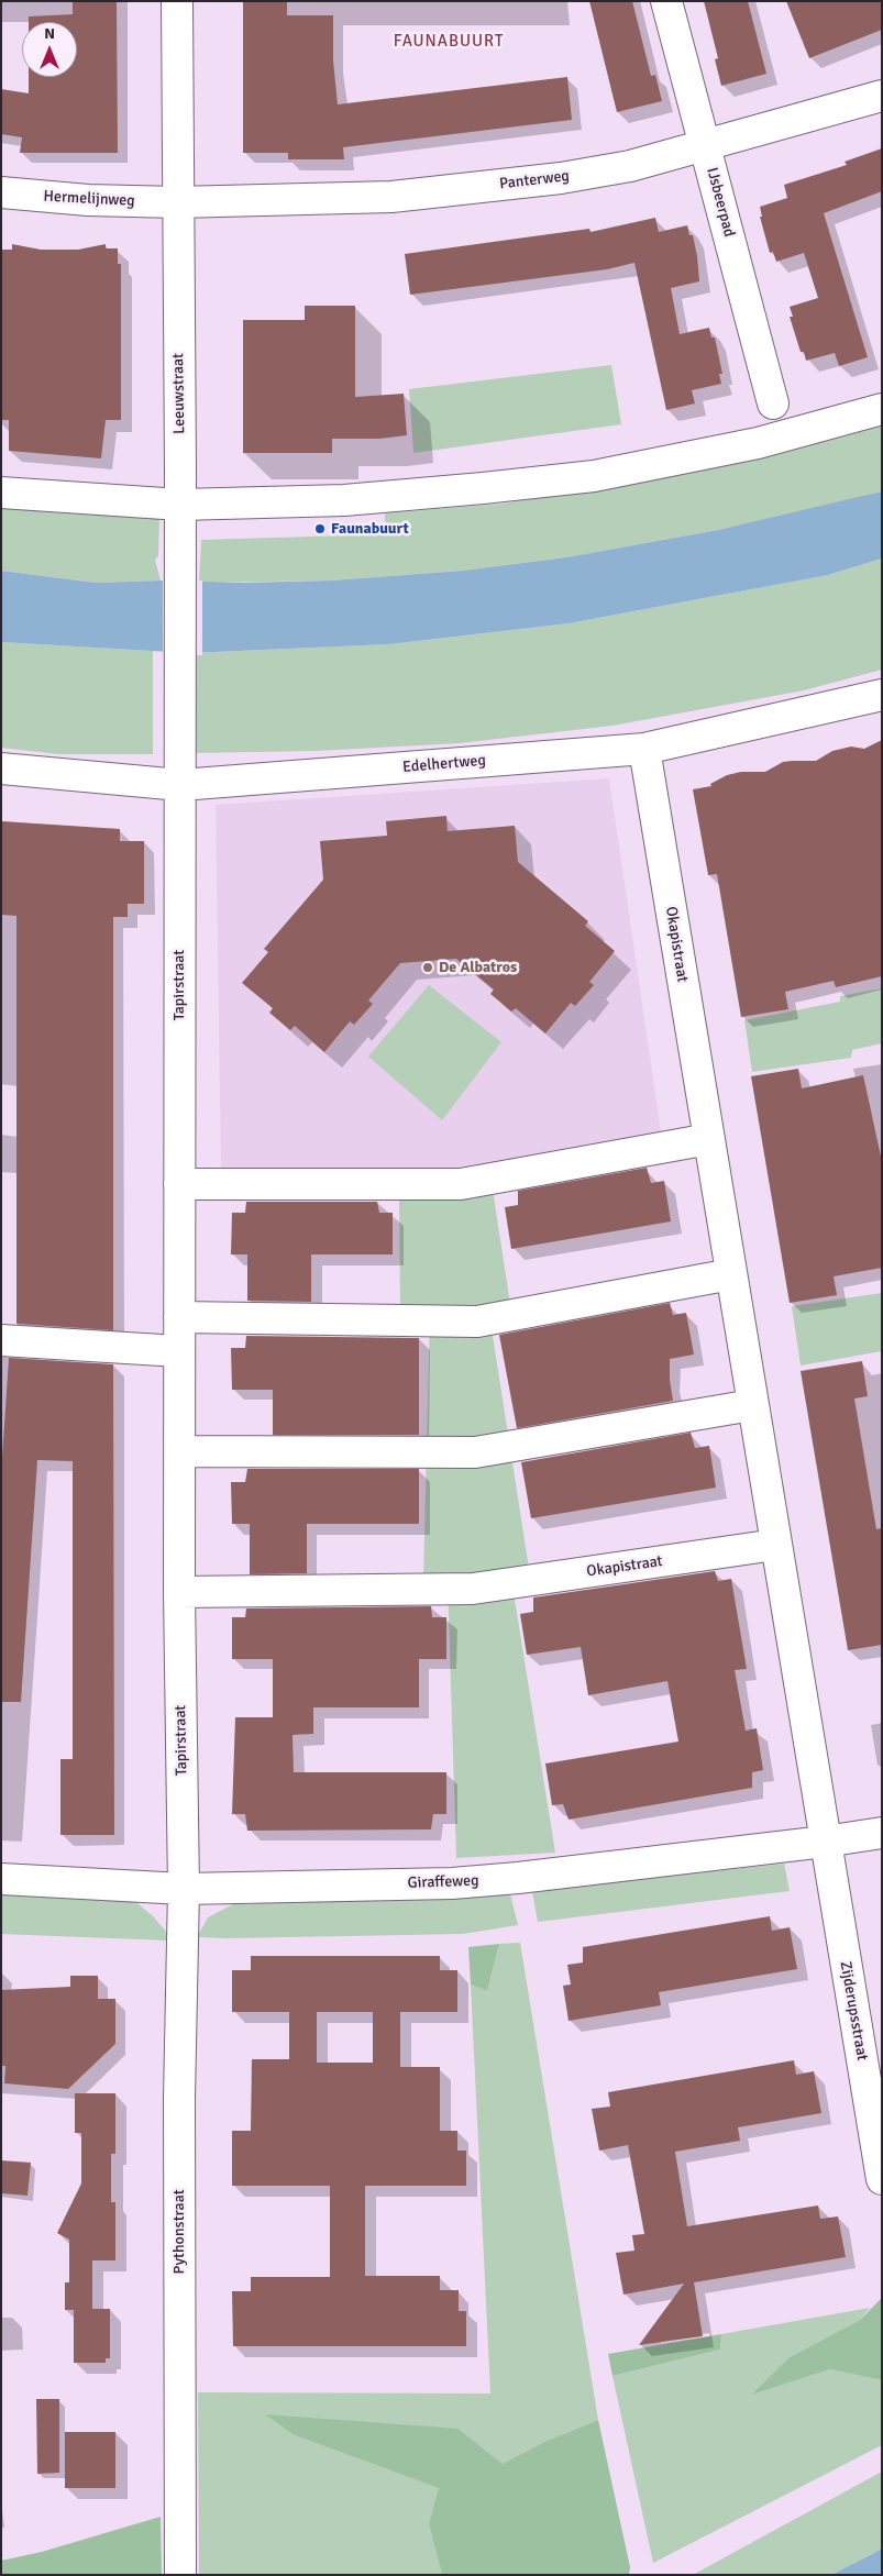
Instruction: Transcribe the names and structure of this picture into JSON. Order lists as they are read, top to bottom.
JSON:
{
  "streets": {
    "street": [
      "Panterweg",
      "Hermelijnweg",
      "IJsbeerpad",
      "Leeuwstraat",
      "Edelhertweg",
      "Okapistraat",
      "Tapirstraat",
      "Giraffeweg",
      "Zijderupsstraat",
      "Pythonstraat"
    ]
  },
  "crossings": [
    ["Panterweg", "Hermelijnweg"],
    ["Panterweg", "IJsbeerpad"],
    ["Panterweg", "Leeuwstraat"],
    ["Hermelijnweg", "Leeuwstraat"],
    ["Leeuwstraat", "Edelhertweg"],
    ["Leeuwstraat", "Tapirstraat"],
    ["Edelhertweg", "Okapistraat"],
    ["Edelhertweg", "Tapirstraat"],
    ["Okapistraat", "Tapirstraat"],
    ["Okapistraat", "Giraffeweg"],
    ["Okapistraat", "Zijderupsstraat"],
    ["Tapirstraat", "Giraffeweg"],
    ["Tapirstraat", "Pythonstraat"],
    ["Giraffeweg", "Zijderupsstraat"],
    ["Giraffeweg", "Pythonstraat"]
  ],
  "districts": ["FAUNABUURT"],
  "places": ["Faunabuurt", "De Albatros"],
  "north": "top"
}
